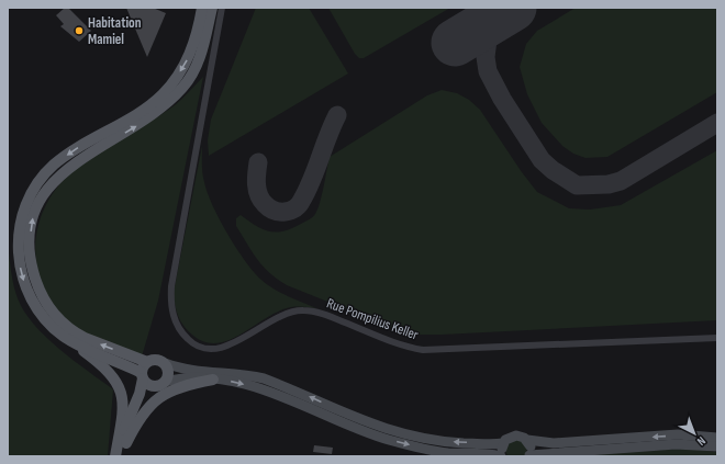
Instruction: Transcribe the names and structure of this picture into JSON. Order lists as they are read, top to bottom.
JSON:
{
  "streets": {
    "street": ["Rue Pompilius Keller"]
  },
  "places": ["Habitation Mamiel"],
  "north": "bottom right"
}
